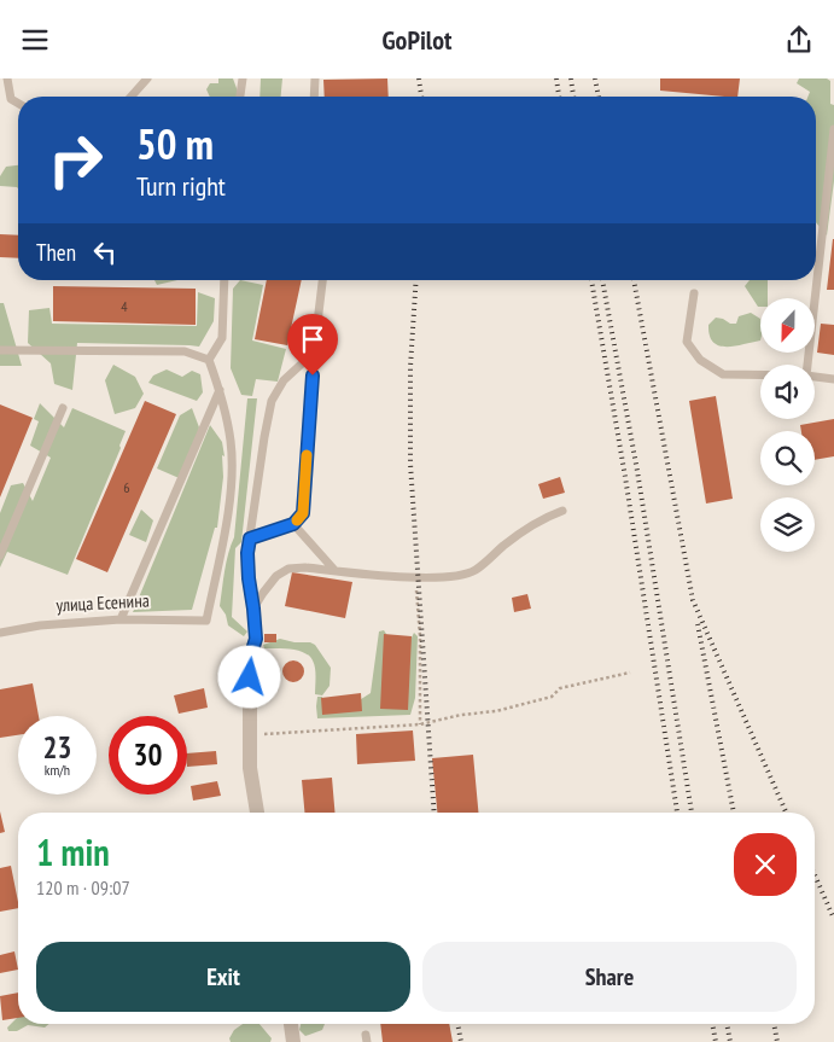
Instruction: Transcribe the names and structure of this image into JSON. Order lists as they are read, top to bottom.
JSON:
{
  "streets": {
    "lane": ["улица Есенина"]
  },
  "house_numbers": ["4", "6"],
  "north": "bottom",
  "page": {
    "header": "GoPilot",
    "turn": ["50 m", "Turn right"],
    "then": "Then",
    "speed": "23 km/h",
    "limit": "30",
    "heading": ["1 min", "120 m · 09:07"],
    "buttons": ["Exit", "Share"]
  }
}
